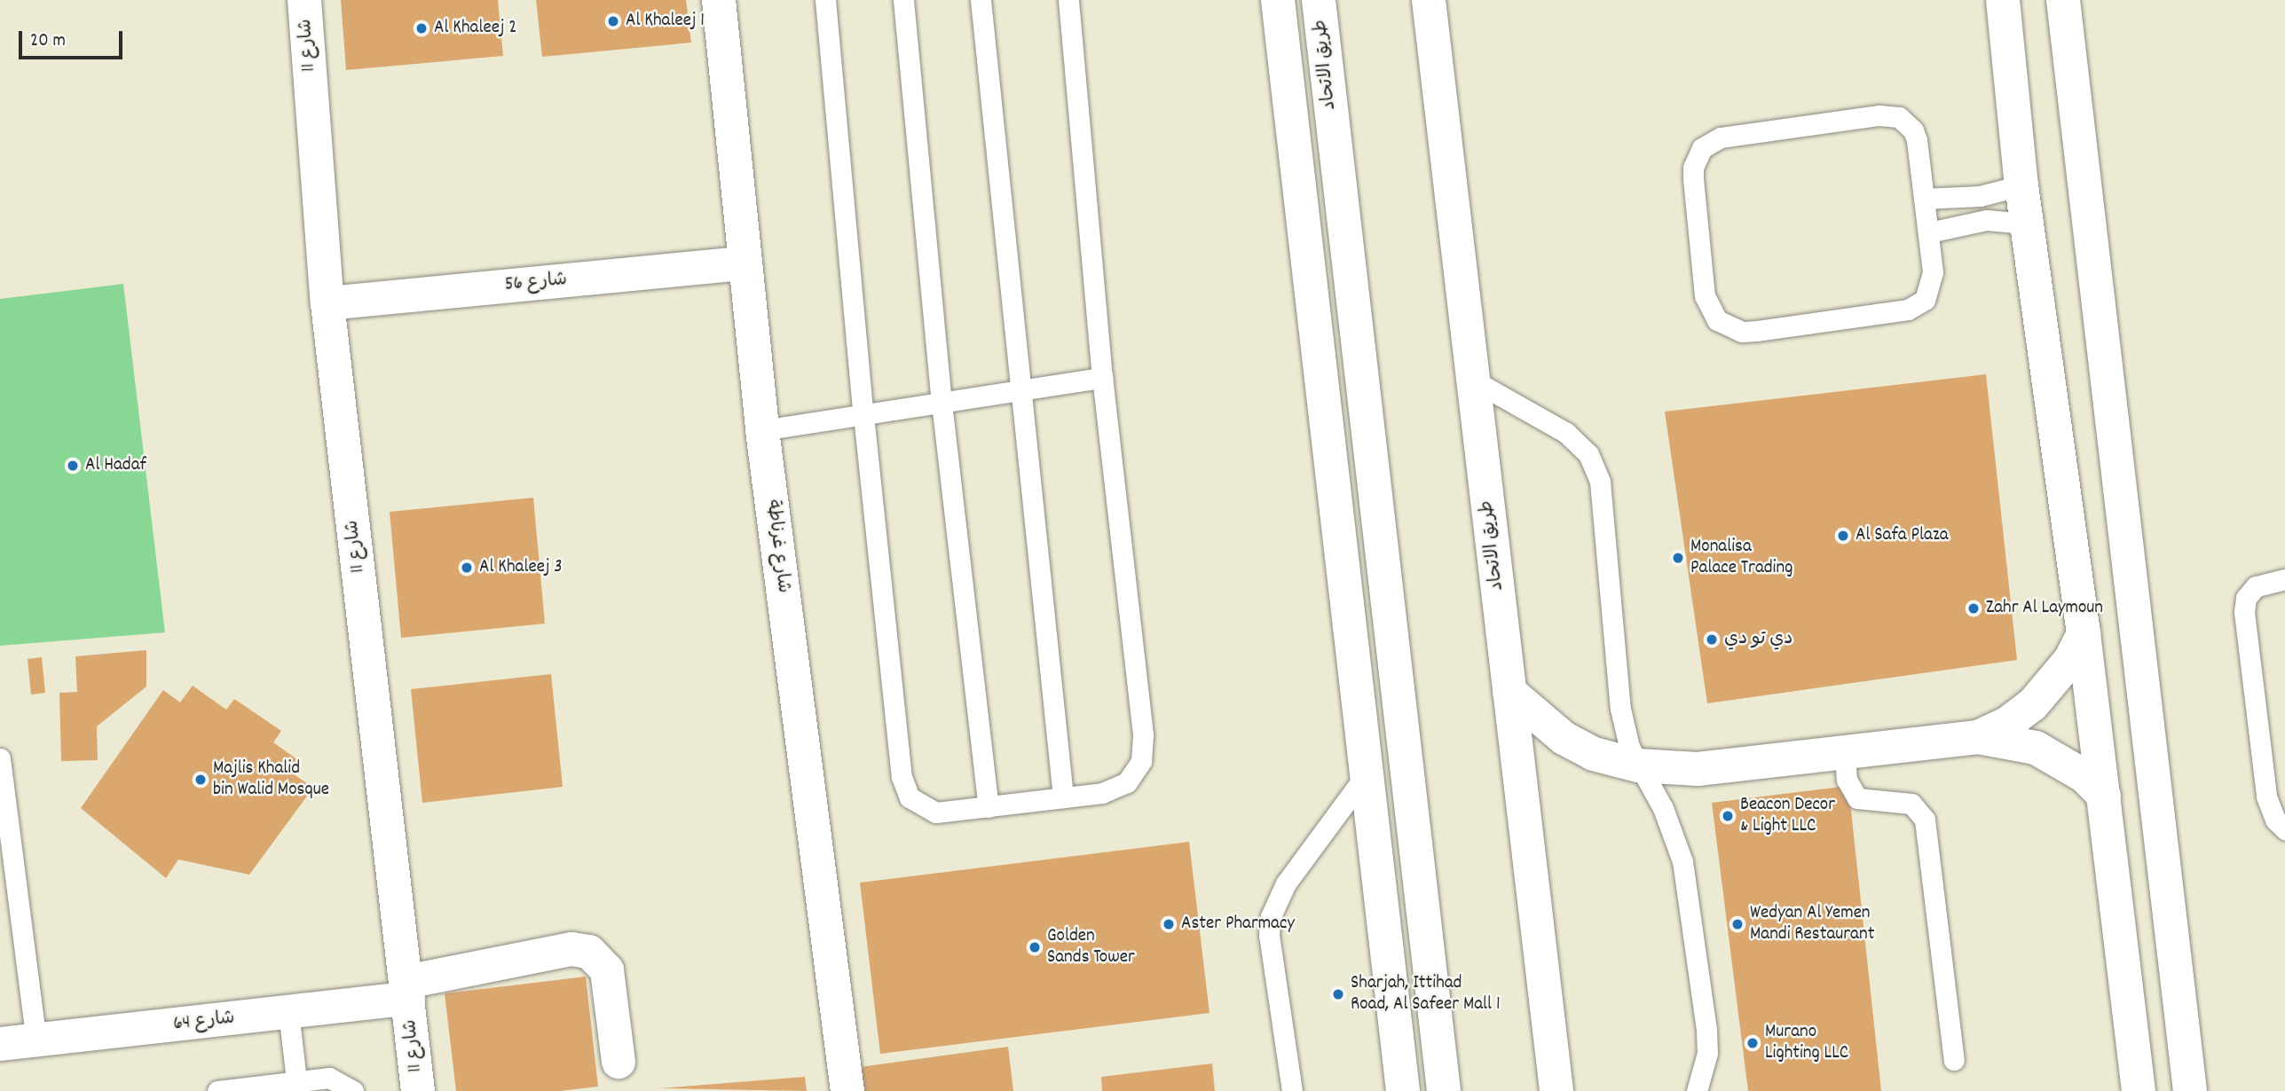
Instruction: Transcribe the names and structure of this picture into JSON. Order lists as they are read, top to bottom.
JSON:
{
  "streets": {
    "main road": [
      "شارع 11",
      "طريق الاتحاد",
      "شارع 56",
      "شارع غرناطة",
      "شارع 64"
    ]
  },
  "crossings": [
    ["شارع 11", "شارع 56"],
    ["شارع 11", "شارع 64"],
    ["شارع 56", "شارع غرناطة"]
  ],
  "places": [
    "Al Khaleej 1",
    "Al Khaleej 2",
    "Al Hadaf",
    "Al Safa Plaza",
    "Monalisa Palace Trading",
    "Al Khaleej 3",
    "Zahr Al Laymoun",
    "دي تو دي",
    "Majlis Khalid bin Walid Mosque",
    "Beacon Decor & Light LLC",
    "Aster Pharmacy",
    "Wedyan Al Yemen Mandi Restaurant",
    "Golden Sands Tower",
    "Sharjah, Ittihad Road, Al Safeer Mall 1",
    "Murano Lighting LLC"
  ],
  "scale_bar": "20 m"
}
